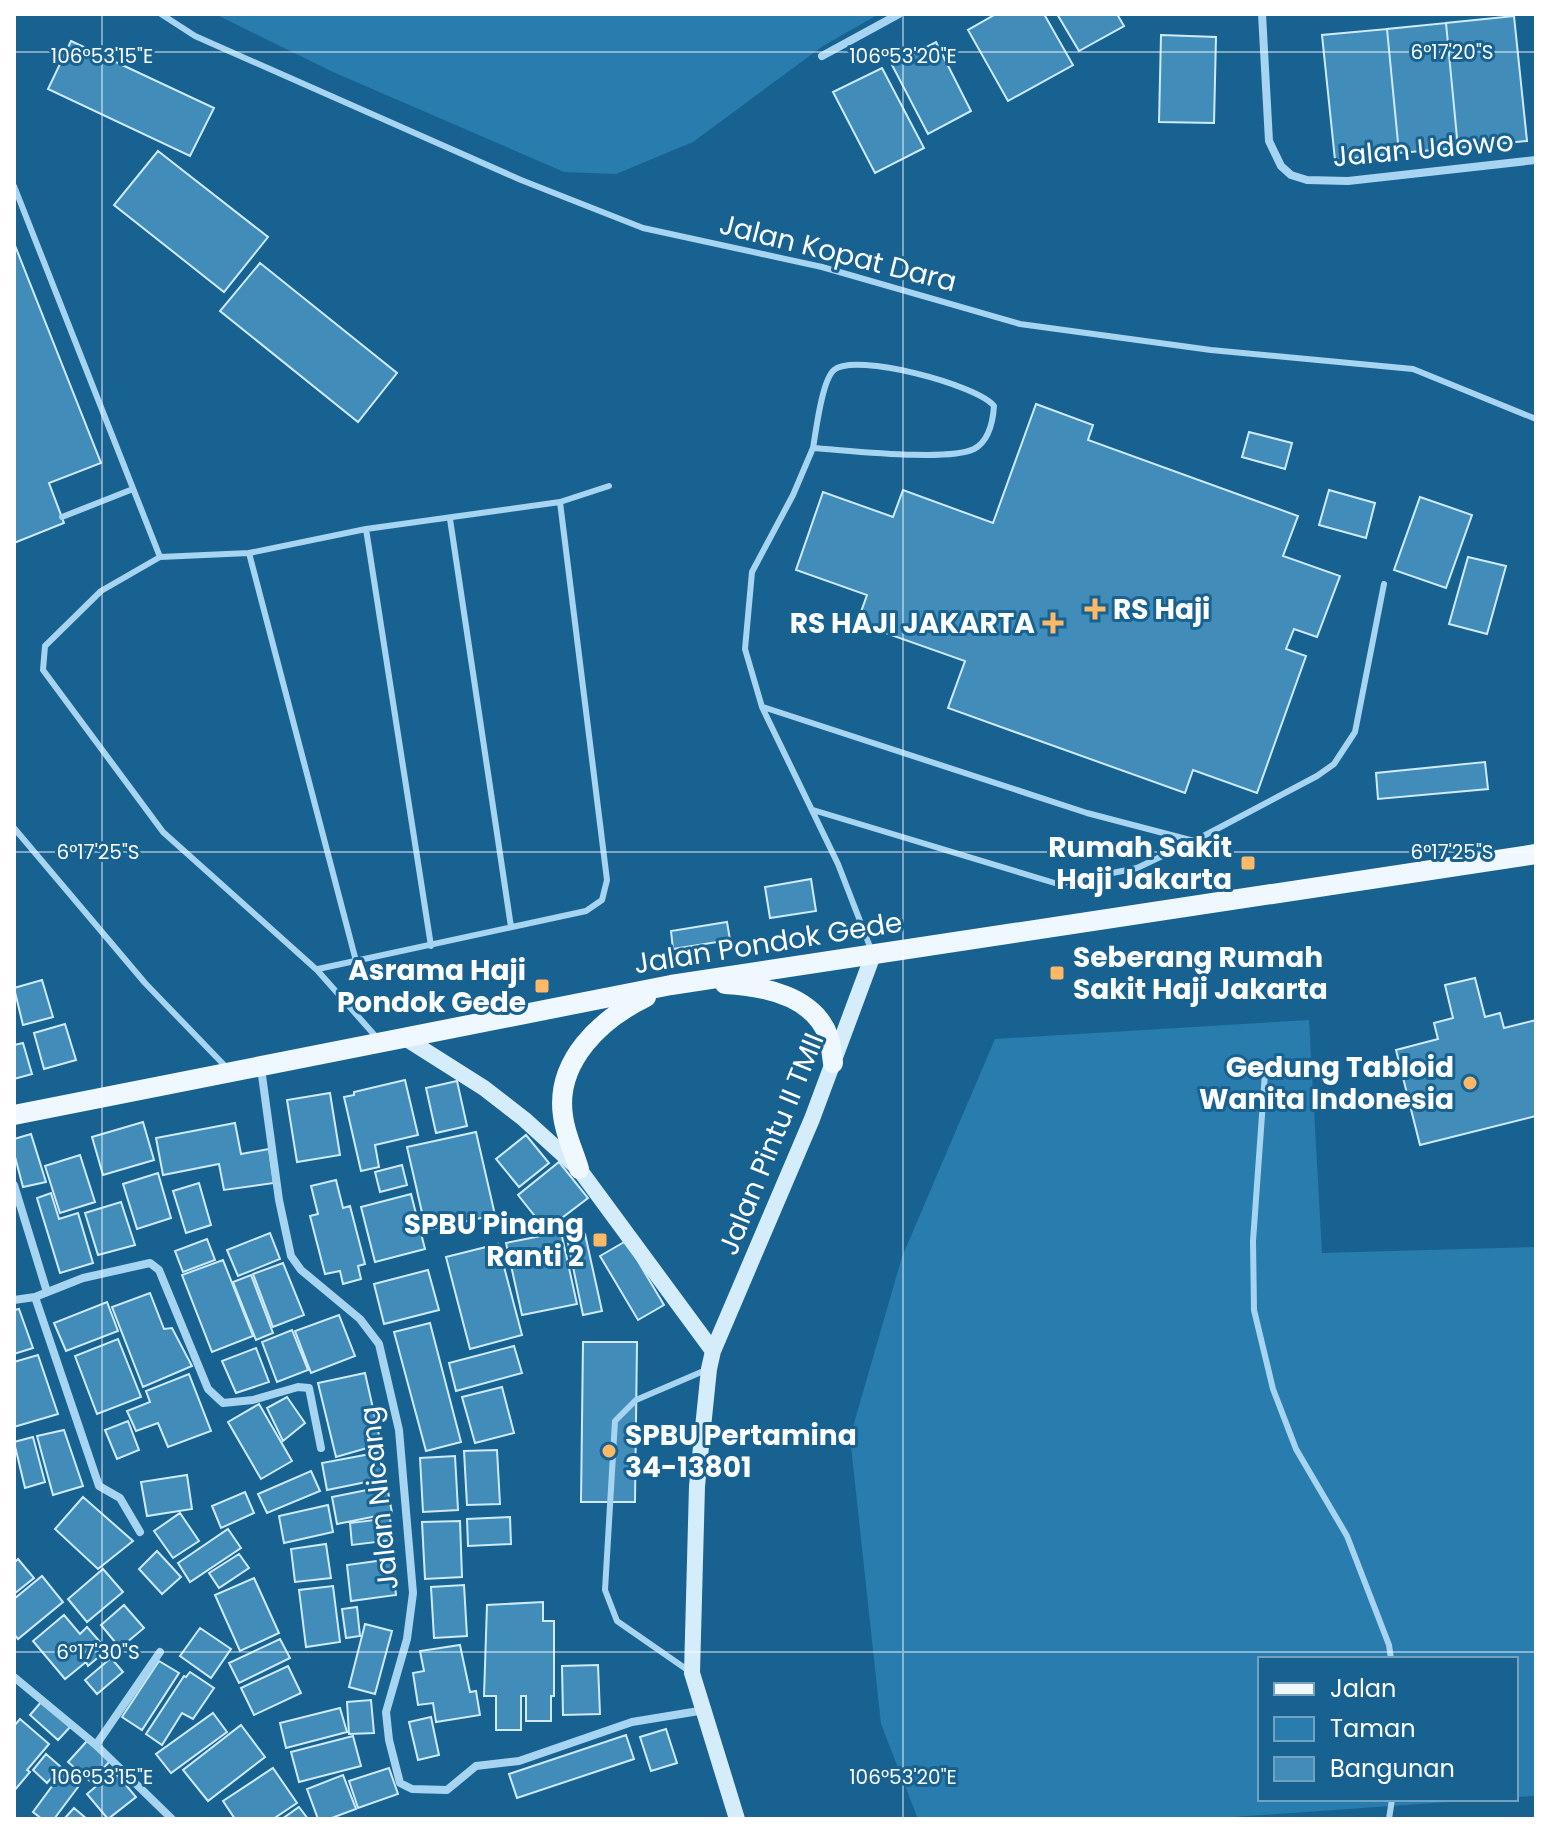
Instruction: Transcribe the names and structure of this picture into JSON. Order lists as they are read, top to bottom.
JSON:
{
  "streets": {
    "main road": ["Jalan Pondok Gede"],
    "street": ["Jalan Udowo", "Jalan Pintu II TMII", "Jalan Nicang"],
    "lane": ["Jalan Kopat Dara"]
  },
  "crossings": [
    ["Jalan Pondok Gede", "Jalan Pintu II TMII"],
    ["Jalan Pondok Gede", "Jalan Nicang"],
    ["Jalan Pintu II TMII", "Jalan Nicang"]
  ],
  "places": {
    "health": ["RS Haji", "RS HAJI JAKARTA"],
    "transit": [
      "Rumah Sakit Haji Jakarta",
      "Seberang Rumah Sakit Haji Jakarta",
      "Asrama Haji Pondok Gede",
      "SPBU Pinang Ranti 2"
    ],
    "other": ["Gedung Tabloid Wanita Indonesia", "SPBU Pertamina 34-13801"]
  },
  "legend": ["Jalan", "Taman", "Bangunan"],
  "coordinates": [
    "6°17'20\"S",
    "106°53'15\"E",
    "106°53'20\"E",
    "6°17'25\"S",
    "6°17'30\"S"
  ]
}
